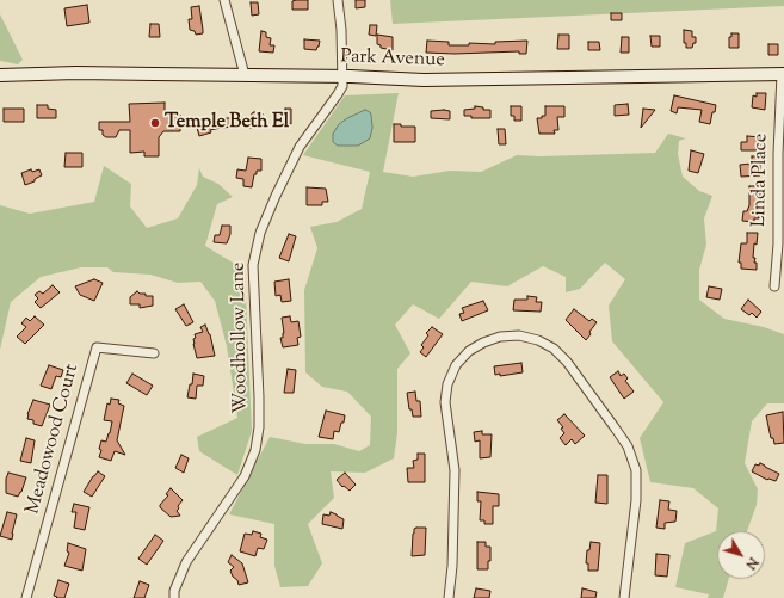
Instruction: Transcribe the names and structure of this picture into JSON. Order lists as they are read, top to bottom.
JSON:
{
  "streets": {
    "main road": ["Park Avenue"],
    "street": ["Linda Place", "Woodhollow Lane", "Meadowood Court"]
  },
  "crossings": [
    ["Park Avenue", "Linda Place"],
    ["Park Avenue", "Woodhollow Lane"]
  ],
  "places": ["Temple Beth El"],
  "north": "bottom right"
}
